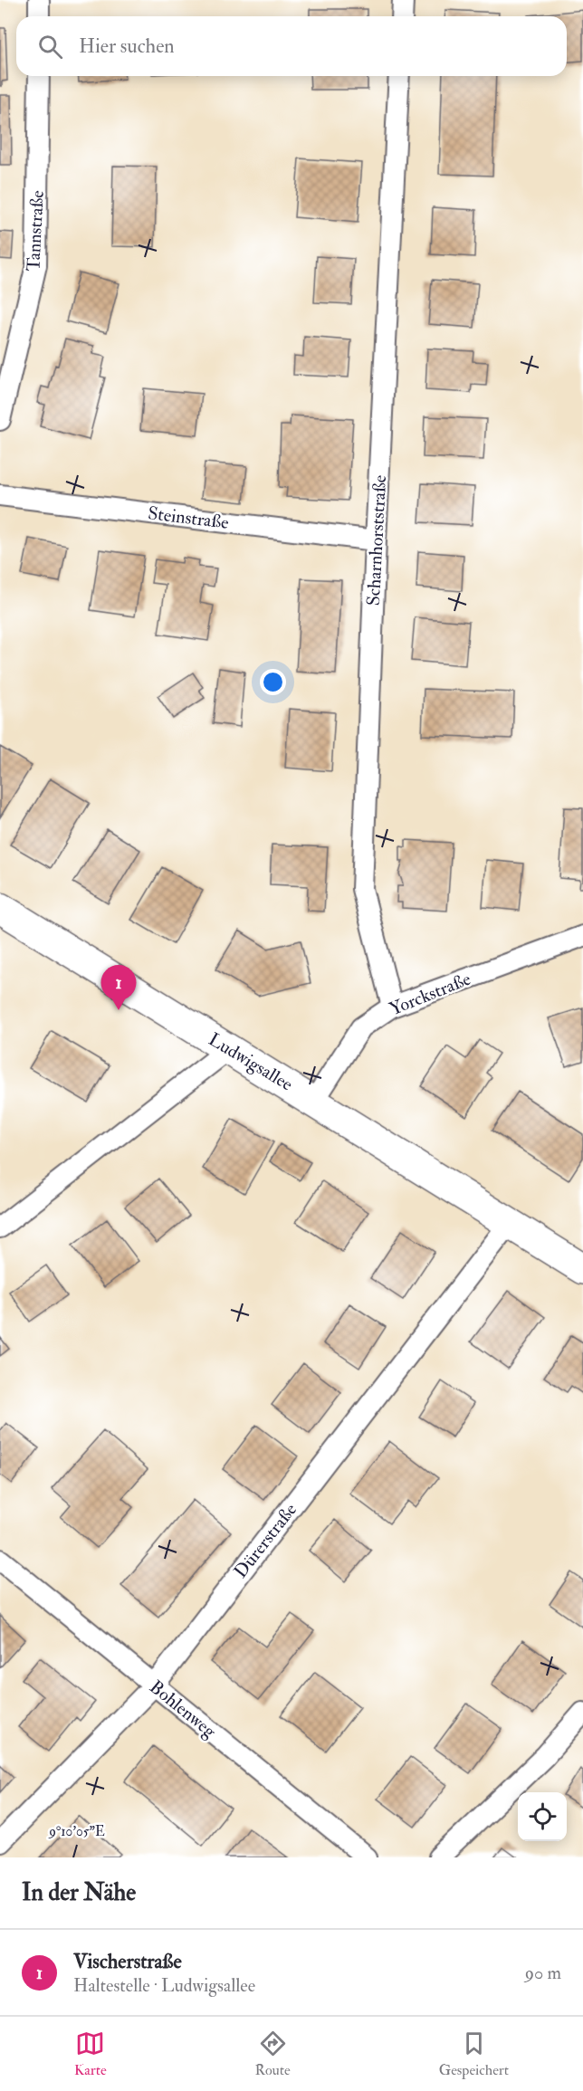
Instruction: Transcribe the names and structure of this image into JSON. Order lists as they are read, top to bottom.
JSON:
{
  "streets": {
    "street": [
      "Tannstraße",
      "Steinstraße",
      "Scharnhorststraße",
      "Yorckstraße",
      "Ludwigsallee",
      "Dürerstraße",
      "Bohlenweg"
    ]
  },
  "crossings": [
    ["Steinstraße", "Scharnhorststraße"],
    ["Scharnhorststraße", "Yorckstraße"],
    ["Yorckstraße", "Ludwigsallee"],
    ["Ludwigsallee", "Dürerstraße"],
    ["Dürerstraße", "Bohlenweg"]
  ],
  "page": {
    "search": "Hier suchen",
    "pins": "1",
    "heading": "In der Nähe",
    "list": [
      {
        "mark": "1",
        "name": "Vischerstraße",
        "note": "Haltestelle · Ludwigsallee",
        "value": "90 m"
      }
    ],
    "nav": ["Karte", "Route", "Gespeichert"]
  },
  "coordinates": ["9°10'05\"E"]
}
